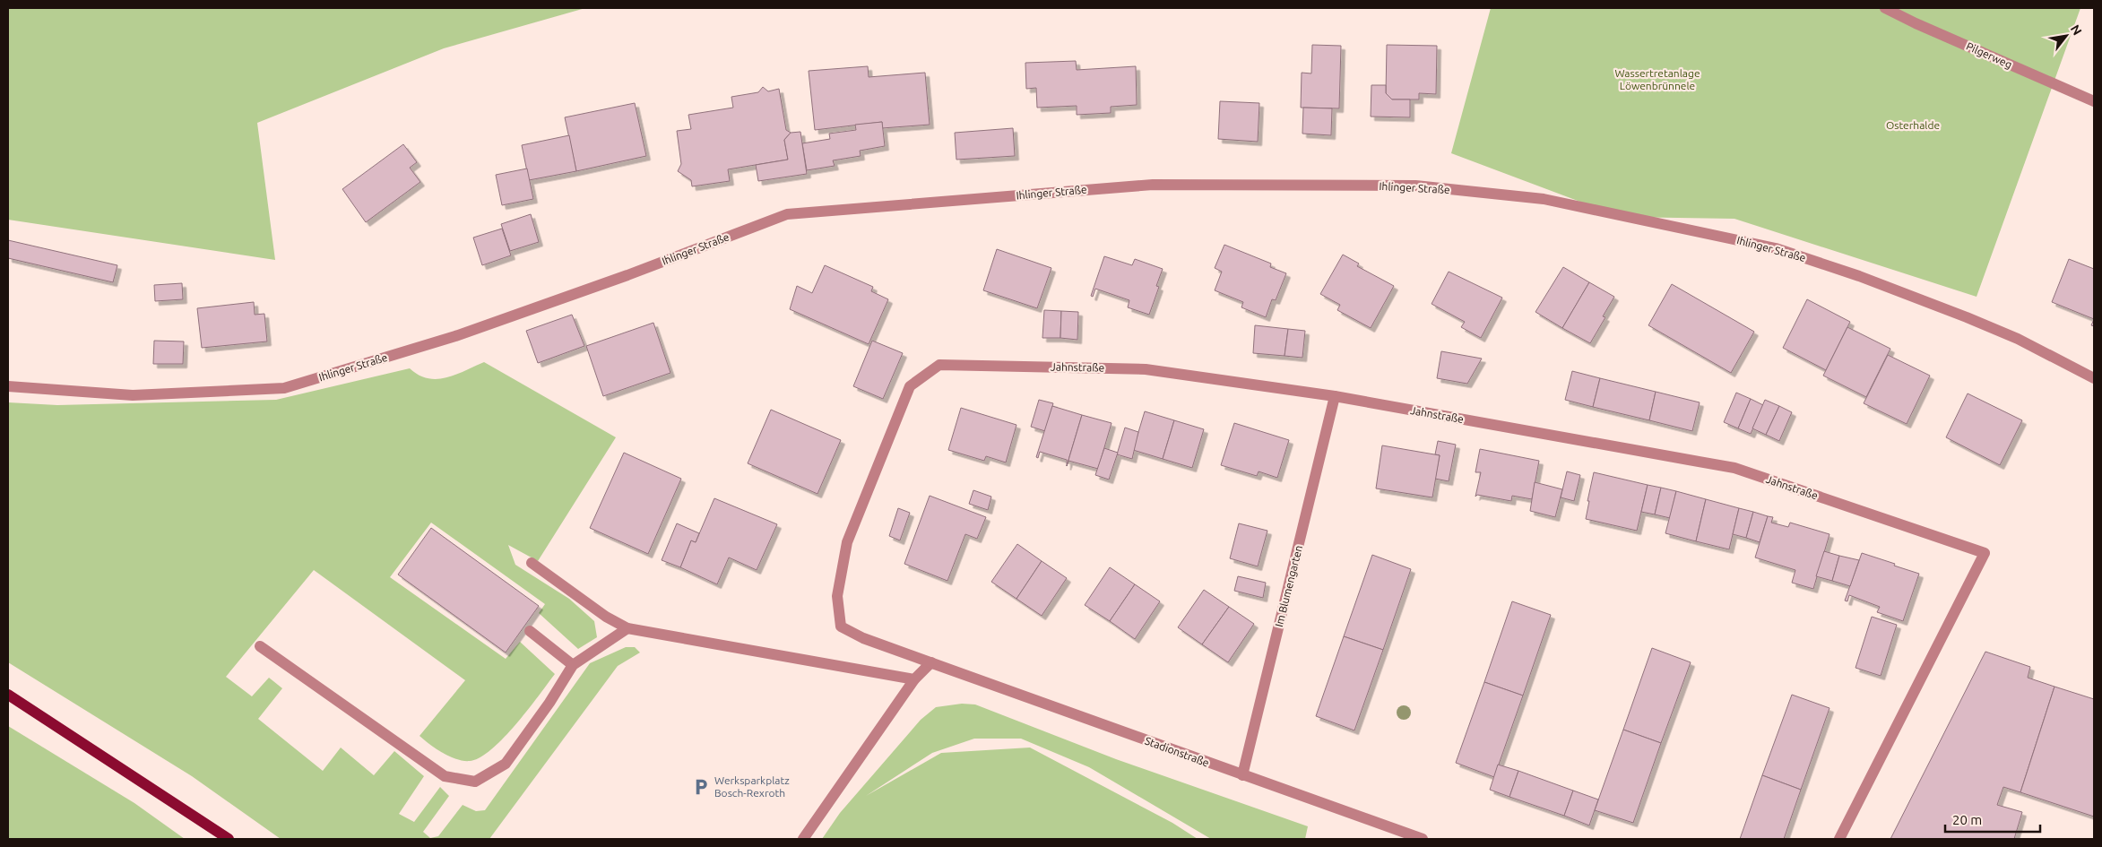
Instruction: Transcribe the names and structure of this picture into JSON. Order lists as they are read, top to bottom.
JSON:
{
  "streets": {
    "street": [
      "Pilgerweg",
      "Ihlinger Straße",
      "Jahnstraße",
      "Im Blumengarten",
      "Stadionstraße"
    ]
  },
  "crossings": [
    ["Jahnstraße", "Im Blumengarten"],
    ["Jahnstraße", "Stadionstraße"],
    ["Im Blumengarten", "Stadionstraße"]
  ],
  "parks": ["Wassertretanlage Löwenbrünnele", "Osterhalde"],
  "places": {
    "parking": ["Werksparkplatz Bosch-Rexroth"]
  },
  "scale_bar": "20 m",
  "north": "top right"
}
